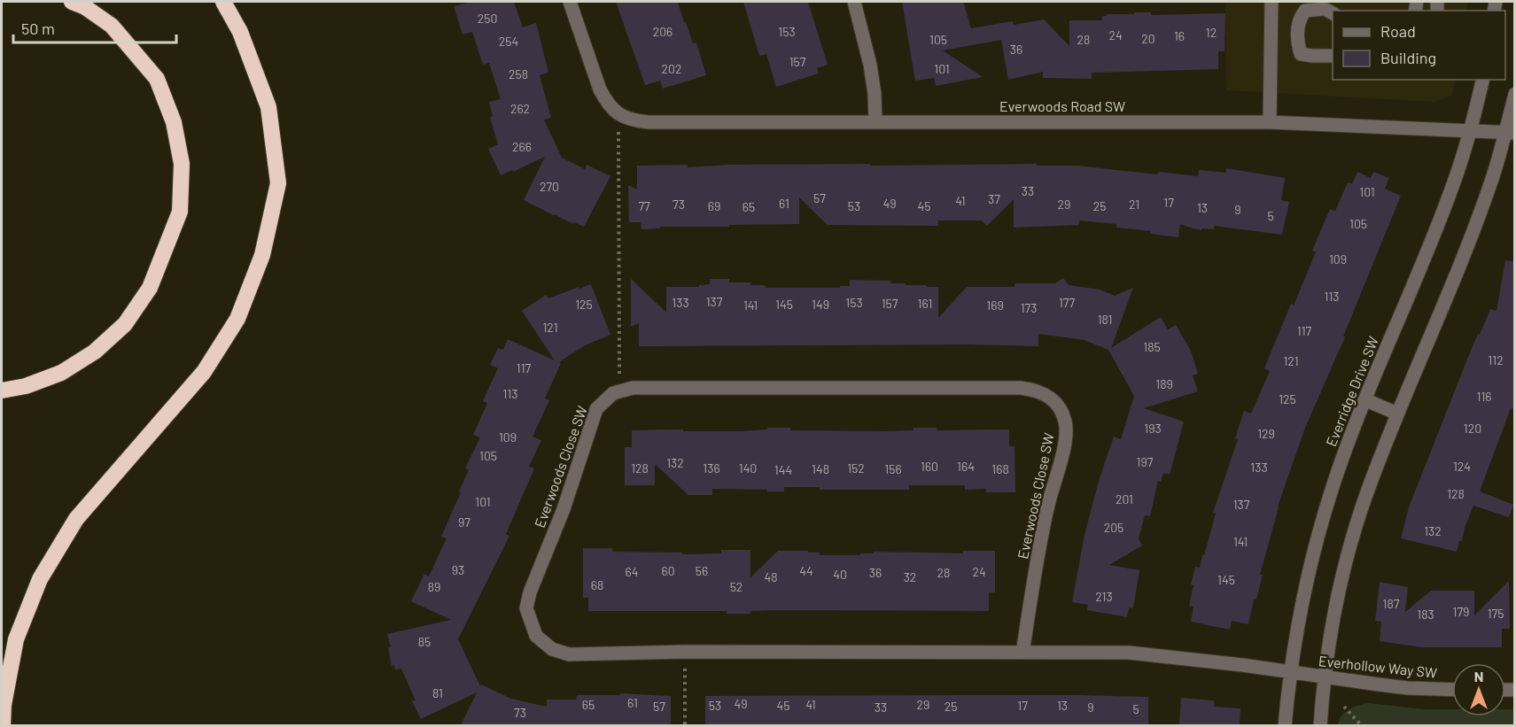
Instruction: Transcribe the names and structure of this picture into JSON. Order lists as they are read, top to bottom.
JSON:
{
  "streets": {
    "street": [
      "Everwoods Road SW",
      "Everridge Drive SW",
      "Everwoods Close SW",
      "Everhollow Way SW"
    ]
  },
  "crossings": [
    ["Everwoods Road SW", "Everridge Drive SW"],
    ["Everridge Drive SW", "Everwoods Close SW"],
    ["Everridge Drive SW", "Everhollow Way SW"],
    ["Everwoods Close SW", "Everhollow Way SW"]
  ],
  "house_numbers": [
    "250",
    "206",
    "153",
    "12",
    "24",
    "16",
    "20",
    "105",
    "28",
    "254",
    "36",
    "157",
    "202",
    "101",
    "258",
    "262",
    "266",
    "270",
    "33",
    "101",
    "57",
    "37",
    "41",
    "17",
    "61",
    "49",
    "73",
    "29",
    "21",
    "77",
    "69",
    "53",
    "45",
    "25",
    "65",
    "13",
    "9",
    "5",
    "105",
    "109",
    "113",
    "137",
    "133",
    "153",
    "177",
    "157",
    "161",
    "125",
    "145",
    "149",
    "141",
    "169",
    "173",
    "181",
    "121",
    "117",
    "185",
    "112",
    "121",
    "117",
    "189",
    "113",
    "116",
    "125",
    "193",
    "120",
    "129",
    "109",
    "105",
    "197",
    "132",
    "160",
    "164",
    "124",
    "133",
    "128",
    "136",
    "140",
    "152",
    "148",
    "156",
    "168",
    "144",
    "128",
    "201",
    "101",
    "137",
    "97",
    "205",
    "132",
    "141",
    "93",
    "60",
    "56",
    "44",
    "64",
    "24",
    "36",
    "28",
    "40",
    "48",
    "32",
    "145",
    "68",
    "89",
    "52",
    "213",
    "187",
    "179",
    "175",
    "183",
    "85",
    "81",
    "61",
    "49",
    "65",
    "41",
    "29",
    "53",
    "45",
    "17",
    "13",
    "57",
    "25",
    "33",
    "9",
    "5",
    "73"
  ],
  "legend": ["Road", "Building"],
  "scale_bar": "50 m",
  "north": "top"
}
